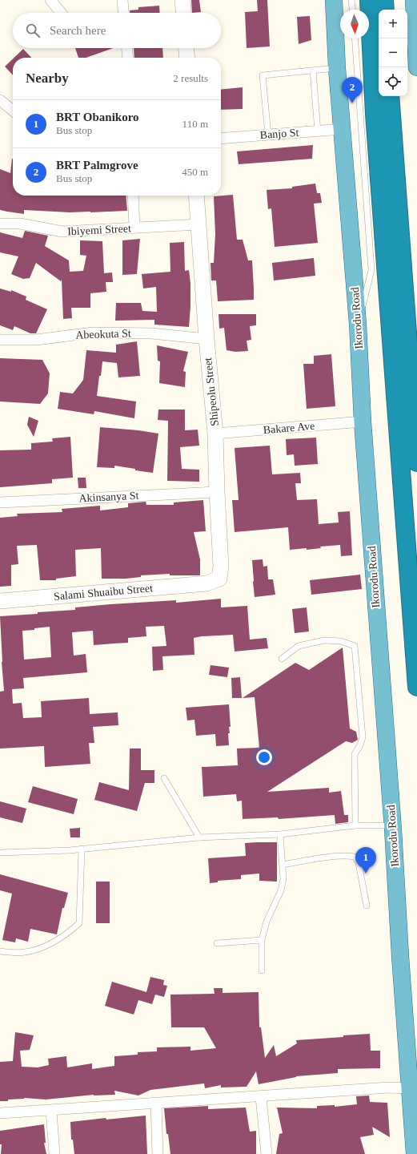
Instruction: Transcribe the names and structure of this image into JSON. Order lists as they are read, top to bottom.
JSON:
{
  "streets": {
    "main road": ["Ikorodu Road"],
    "street": [
      "Banjo St",
      "Ibiyemi Street",
      "Abeokuta St",
      "Shipeolu Street",
      "Bakare Ave",
      "Akinsanya St",
      "Salami Shuaibu Street"
    ]
  },
  "crossings": [
    ["Banjo St", "Ikorodu Road"],
    ["Ibiyemi Street", "Shipeolu Street"],
    ["Ikorodu Road", "Bakare Ave"],
    ["Abeokuta St", "Shipeolu Street"],
    ["Shipeolu Street", "Bakare Ave"],
    ["Shipeolu Street", "Akinsanya St"],
    ["Shipeolu Street", "Salami Shuaibu Street"]
  ],
  "north": "bottom",
  "page": {
    "map_buttons": ["+", "−"],
    "search": "Search here",
    "heading": ["Nearby", "2 results"],
    "pins": ["2", "1"],
    "list": [
      {
        "mark": "1",
        "name": "BRT Obanikoro",
        "note": "Bus stop",
        "value": "110 m"
      },
      {
        "mark": "2",
        "name": "BRT Palmgrove",
        "note": "Bus stop",
        "value": "450 m"
      }
    ]
  }
}
